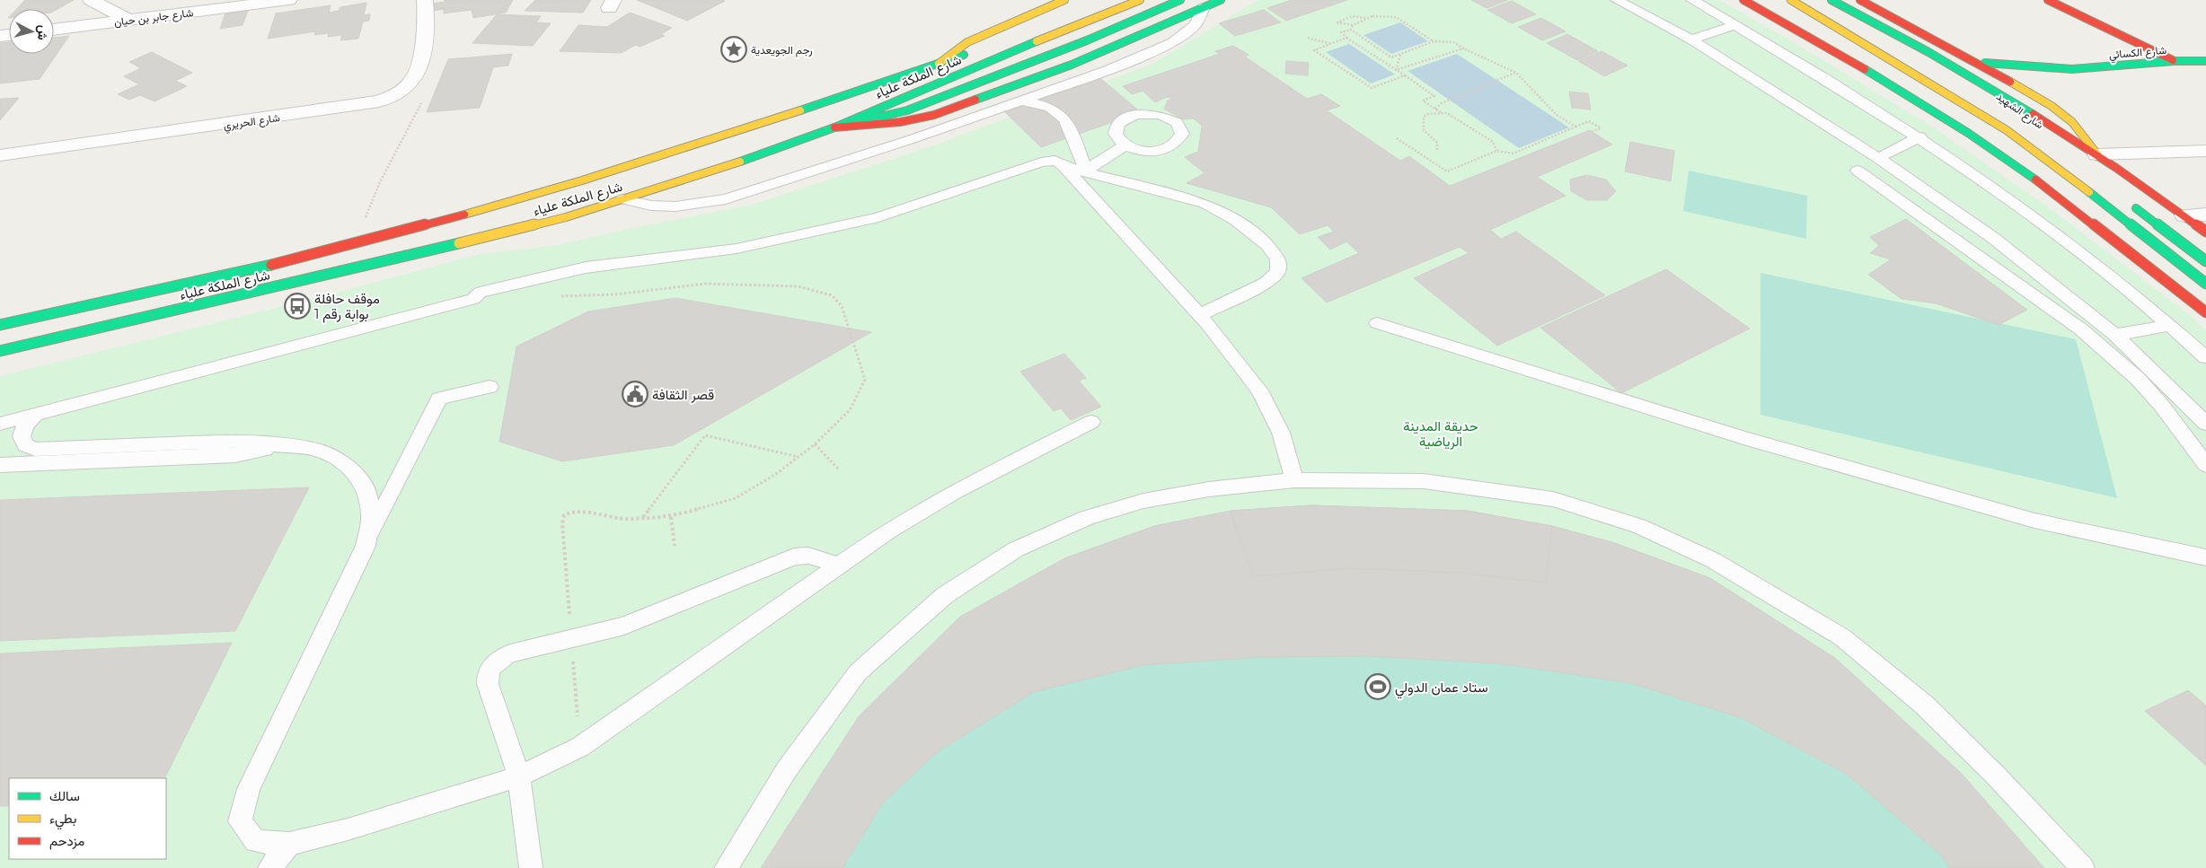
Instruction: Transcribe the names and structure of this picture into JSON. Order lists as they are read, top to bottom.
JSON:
{
  "streets": {
    "main road": ["شارع الكسائي", "شارع الملكة علياء", "شارع الشهيد"],
    "street": ["شارع جابر بن حيان", "شارع الحريري"]
  },
  "parks": ["حديقة المدينة الرياضية"],
  "places": {
    "place": ["رجم الجويعدية"],
    "bus stop": ["موقف حافلة بوابة رقم 1"],
    "public building": ["قصر الثقافة"],
    "sports": ["ستاد عمان الدولي"]
  },
  "legend": ["سالك", "بطيء", "مزدحم"],
  "north": "right"
}
